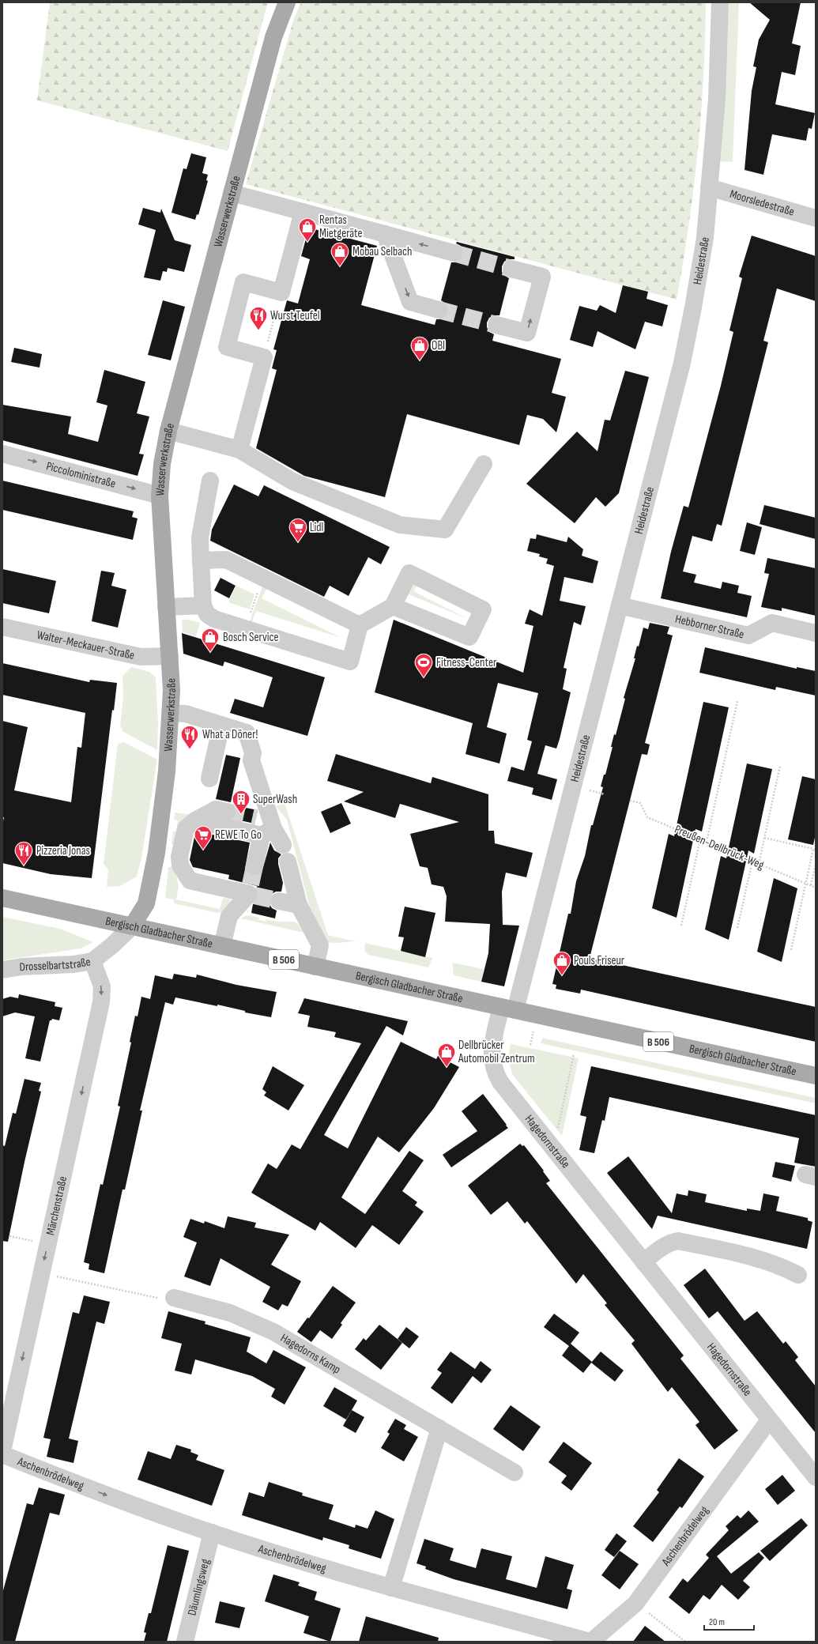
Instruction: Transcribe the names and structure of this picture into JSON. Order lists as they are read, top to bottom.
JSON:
{
  "streets": {
    "main road": ["Wasserwerkstraße", "Bergisch Gladbacher Straße", "B 506"],
    "street": [
      "Moorsledestraße",
      "Heidestraße",
      "Piccoloministraße",
      "Hebborner Straße",
      "Walter-Meckauer-Straße",
      "Drosselbartstraße",
      "Hagedornstraße",
      "Märchenstraße",
      "Hagedorns Kamp",
      "Aschenbrödelweg",
      "Däumlingsweg"
    ],
    "path": ["Preußen-Dellbrück-Weg"]
  },
  "crossings": [
    ["Moorsledestraße", "Heidestraße"],
    ["Wasserwerkstraße", "Piccoloministraße"],
    ["Wasserwerkstraße", "Walter-Meckauer-Straße"],
    ["Wasserwerkstraße", "Bergisch Gladbacher Straße"],
    ["Wasserwerkstraße", "Drosselbartstraße"],
    ["Heidestraße", "Hebborner Straße"],
    ["Heidestraße", "Bergisch Gladbacher Straße"],
    ["Heidestraße", "Hagedornstraße"],
    ["Bergisch Gladbacher Straße", "Drosselbartstraße"],
    ["Bergisch Gladbacher Straße", "Hagedornstraße"],
    ["Drosselbartstraße", "Märchenstraße"],
    ["Hagedornstraße", "Aschenbrödelweg"],
    ["Aschenbrödelweg", "Däumlingsweg"]
  ],
  "one_way": ["Piccoloministraße", "Märchenstraße"],
  "places": {
    "shop": [
      "Rentas Mietgeräte",
      "Mobau Selbach",
      "OBI",
      "Bosch Service",
      "Pouls Friseur",
      "Dellbrücker Automobil Zentrum"
    ],
    "restaurant": ["Wurst Teufel", "What a Döner!", "Pizzeria Jonas"],
    "supermarket": ["Lidl", "REWE To Go"],
    "sports": ["Fitness-Center"],
    "building": ["SuperWash"]
  },
  "scale_bar": "20 m"
}
